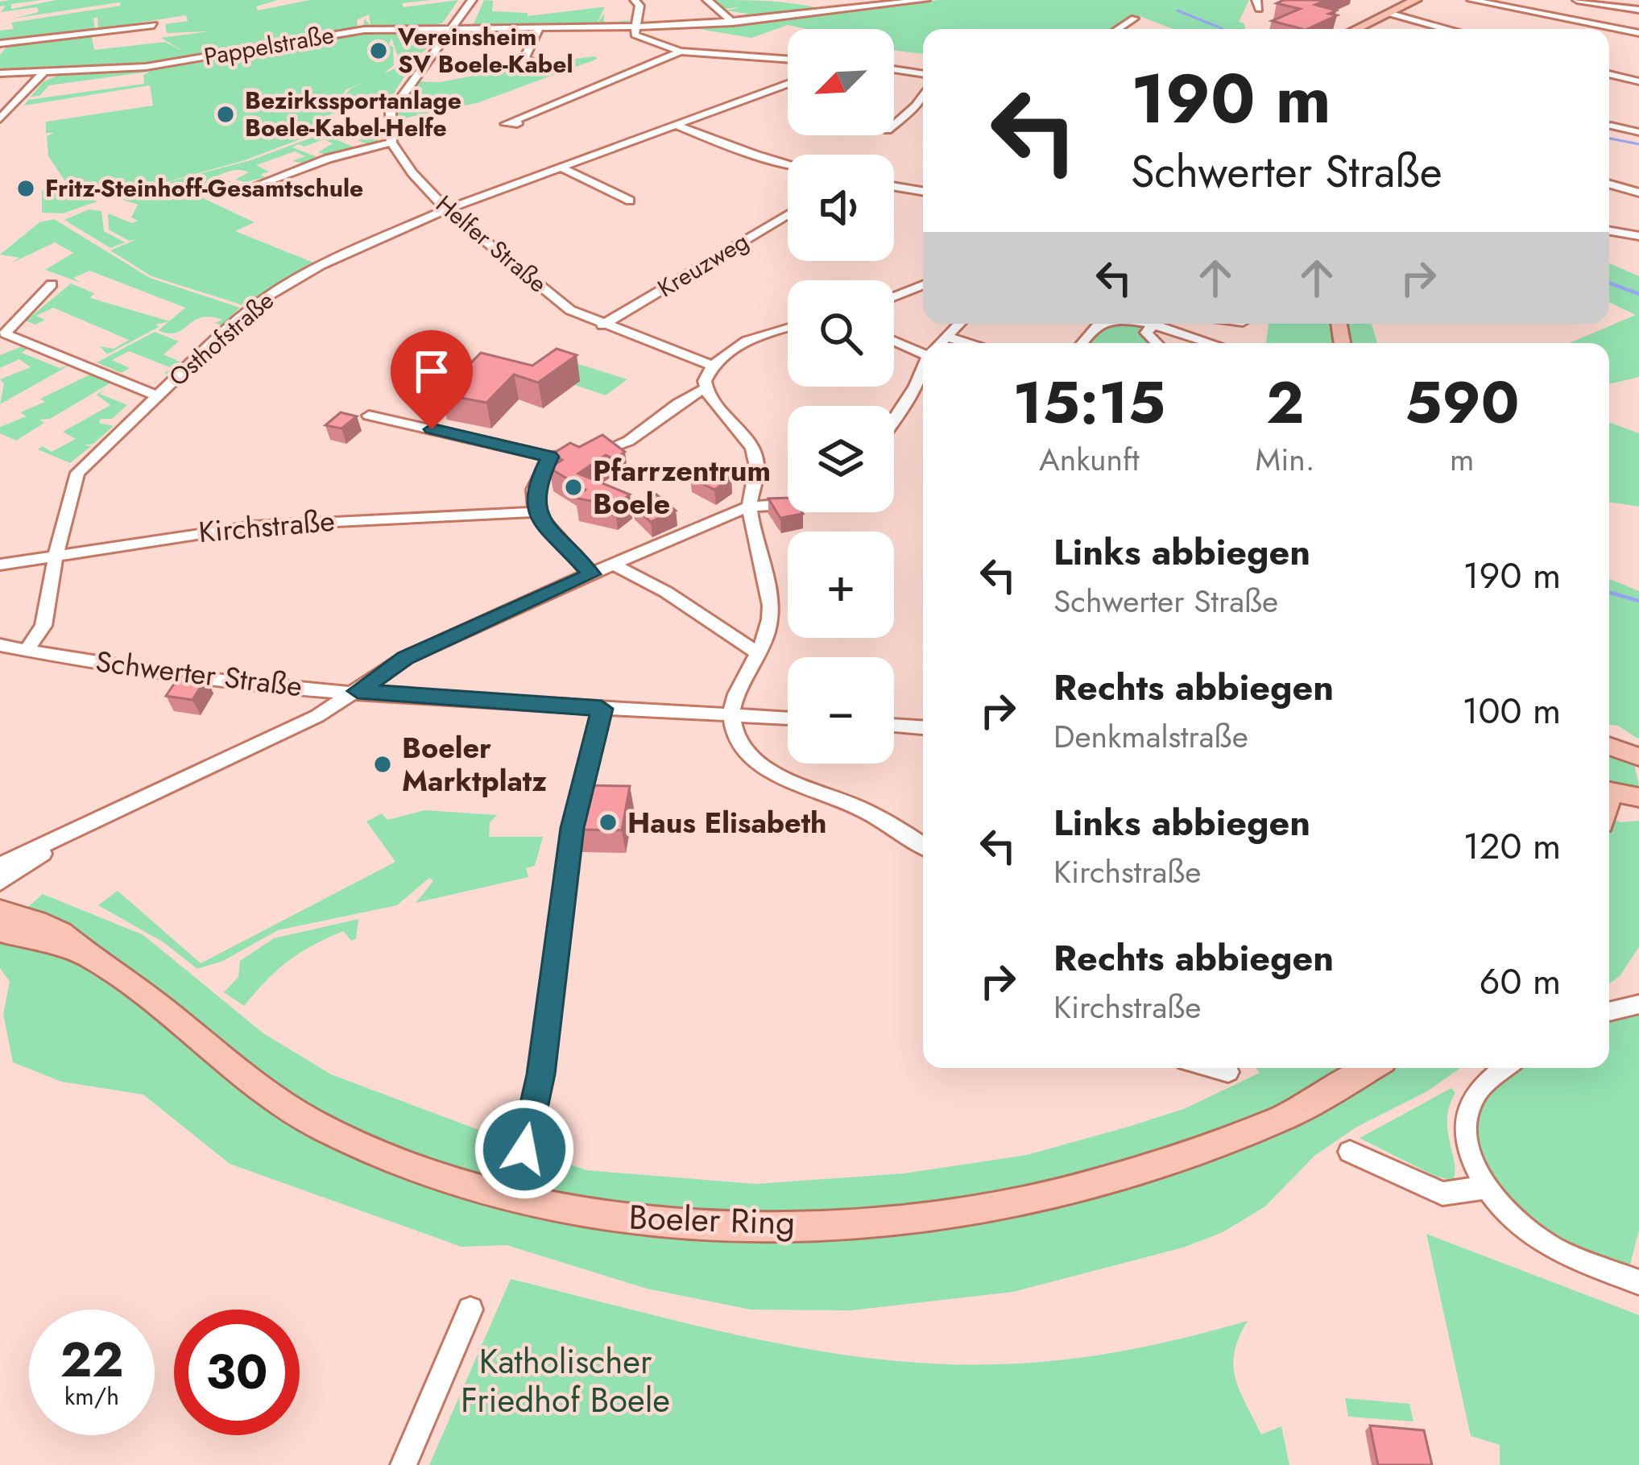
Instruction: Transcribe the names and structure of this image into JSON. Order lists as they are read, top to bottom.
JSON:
{
  "streets": {
    "main road": ["Boeler Ring"],
    "street": [
      "Pappelstraße",
      "Helfer Straße",
      "Kreuzweg",
      "Osthofstraße",
      "Kirchstraße",
      "Schwerter Straße"
    ]
  },
  "crossings": [
    ["Helfer Straße", "Kreuzweg"],
    ["Helfer Straße", "Osthofstraße"],
    ["Osthofstraße", "Kirchstraße"],
    ["Osthofstraße", "Schwerter Straße"]
  ],
  "parks": ["Katholischer Friedhof Boele"],
  "places": [
    "Vereinsheim SV Boele-Kabel",
    "Bezirkssportanlage Boele-Kabel-Helfe",
    "Fritz-Steinhoff-Gesamtschule",
    "Pfarrzentrum Boele",
    "Boeler Marktplatz",
    "Haus Elisabeth"
  ],
  "north": "bottom left",
  "page": {
    "map_buttons": ["+", "−"],
    "turn": ["190 m", "Schwerter Straße"],
    "eta": [
      "15:15",
      "Ankunft",
      "2",
      "Min.",
      "590",
      "m"
    ],
    "list": [
      {
        "name": "Links abbiegen",
        "note": "Schwerter Straße",
        "value": "190 m"
      },
      {
        "name": "Rechts abbiegen",
        "note": "Denkmalstraße",
        "value": "100 m"
      },
      {
        "name": "Links abbiegen",
        "note": "Kirchstraße",
        "value": "120 m"
      },
      {
        "name": "Rechts abbiegen",
        "note": "Kirchstraße",
        "value": "60 m"
      }
    ],
    "speed": "22 km/h",
    "limit": "30"
  }
}
